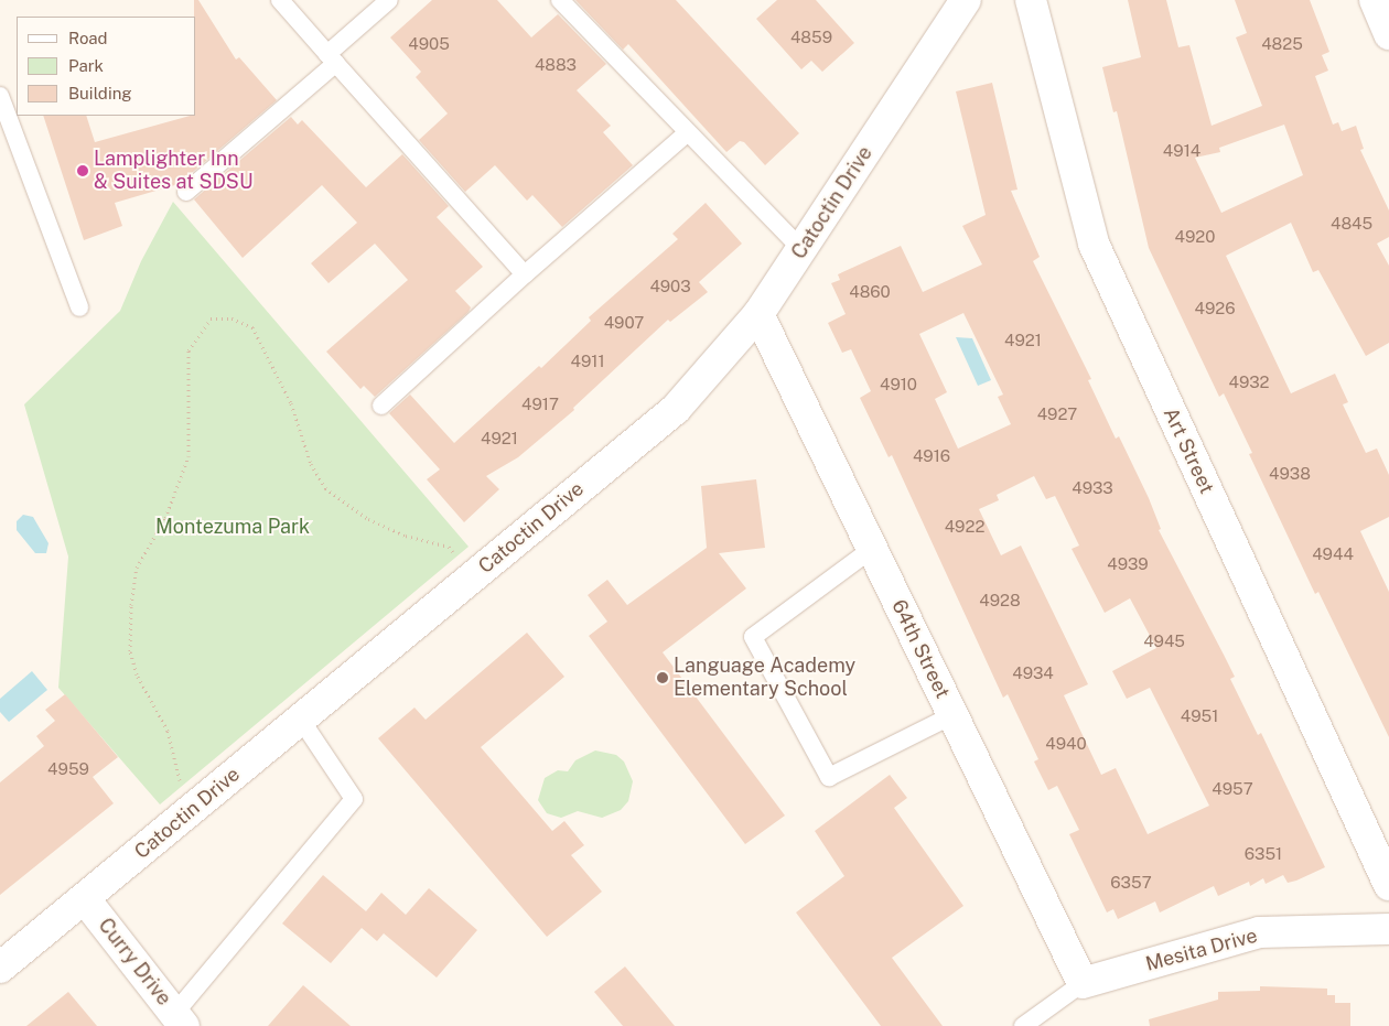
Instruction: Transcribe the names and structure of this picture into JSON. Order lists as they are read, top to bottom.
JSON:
{
  "streets": {
    "street": [
      "Catoctin Drive",
      "Art Street",
      "64th Street",
      "Mesita Drive",
      "Curry Drive"
    ]
  },
  "crossings": [
    ["Catoctin Drive", "64th Street"],
    ["Catoctin Drive", "Curry Drive"],
    ["64th Street", "Mesita Drive"]
  ],
  "parks": ["Montezuma Park"],
  "places": ["Lamplighter Inn & Suites at SDSU", "Language Academy Elementary School"],
  "house_numbers": [
    "4859",
    "4905",
    "4825",
    "4883",
    "4914",
    "4845",
    "4920",
    "4903",
    "4860",
    "4926",
    "4907",
    "4921",
    "4911",
    "4932",
    "4910",
    "4917",
    "4927",
    "4921",
    "4916",
    "4938",
    "4933",
    "4922",
    "4944",
    "4939",
    "4928",
    "4945",
    "4934",
    "4951",
    "4940",
    "4959",
    "4957",
    "6351",
    "6357"
  ],
  "legend": ["Road", "Park", "Building"]
}
